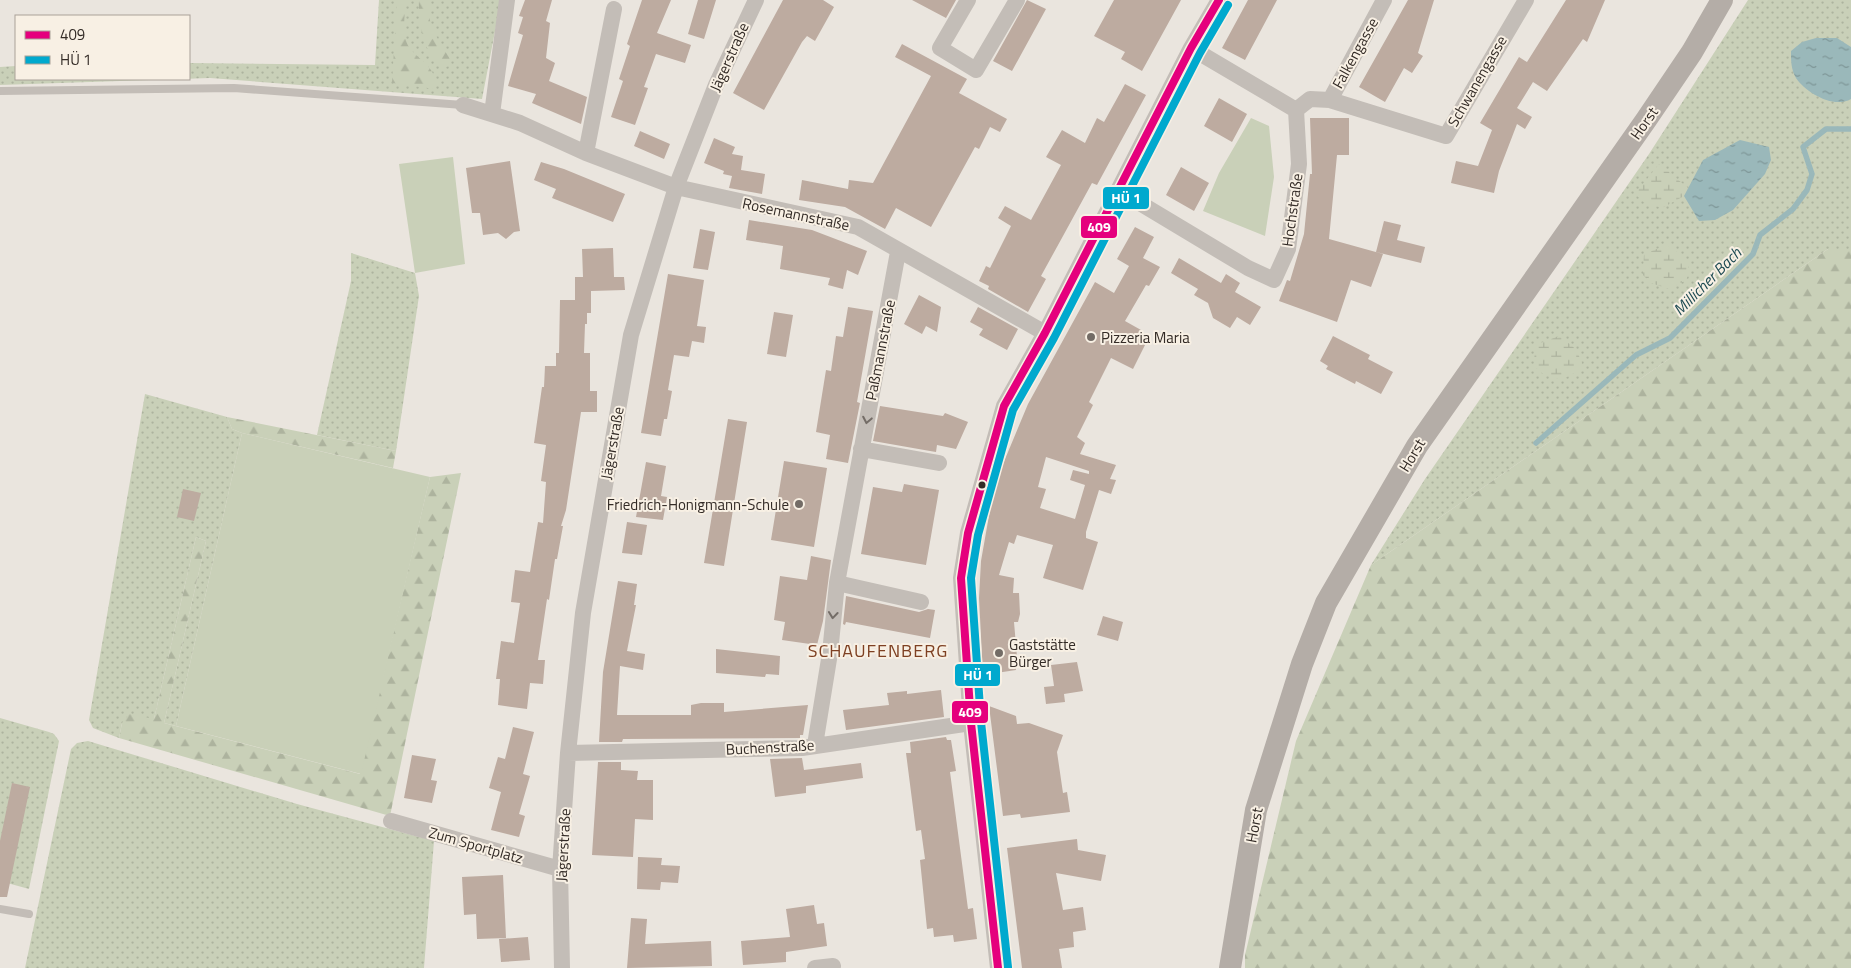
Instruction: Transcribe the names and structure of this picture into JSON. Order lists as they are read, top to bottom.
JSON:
{
  "streets": {
    "street": [
      "Falkengasse",
      "Jägerstraße",
      "Schwanengasse",
      "Horst",
      "Hochstraße",
      "Rosemannstraße",
      "Paßmannstraße",
      "Buchenstraße",
      "Zum Sportplatz"
    ]
  },
  "crossings": [
    ["Falkengasse", "Schwanengasse"],
    ["Falkengasse", "Hochstraße"],
    ["Jägerstraße", "Rosemannstraße"],
    ["Jägerstraße", "Buchenstraße"],
    ["Jägerstraße", "Zum Sportplatz"],
    ["Rosemannstraße", "Paßmannstraße"],
    ["Paßmannstraße", "Buchenstraße"]
  ],
  "districts": ["SCHAUFENBERG"],
  "water": ["Millicher Bach"],
  "places": ["Pizzeria Maria", "Friedrich-Honigmann-Schule", "Gaststätte Bürger"],
  "lines": ["transit line 409"],
  "legend": ["409", "HÜ 1"]
}
